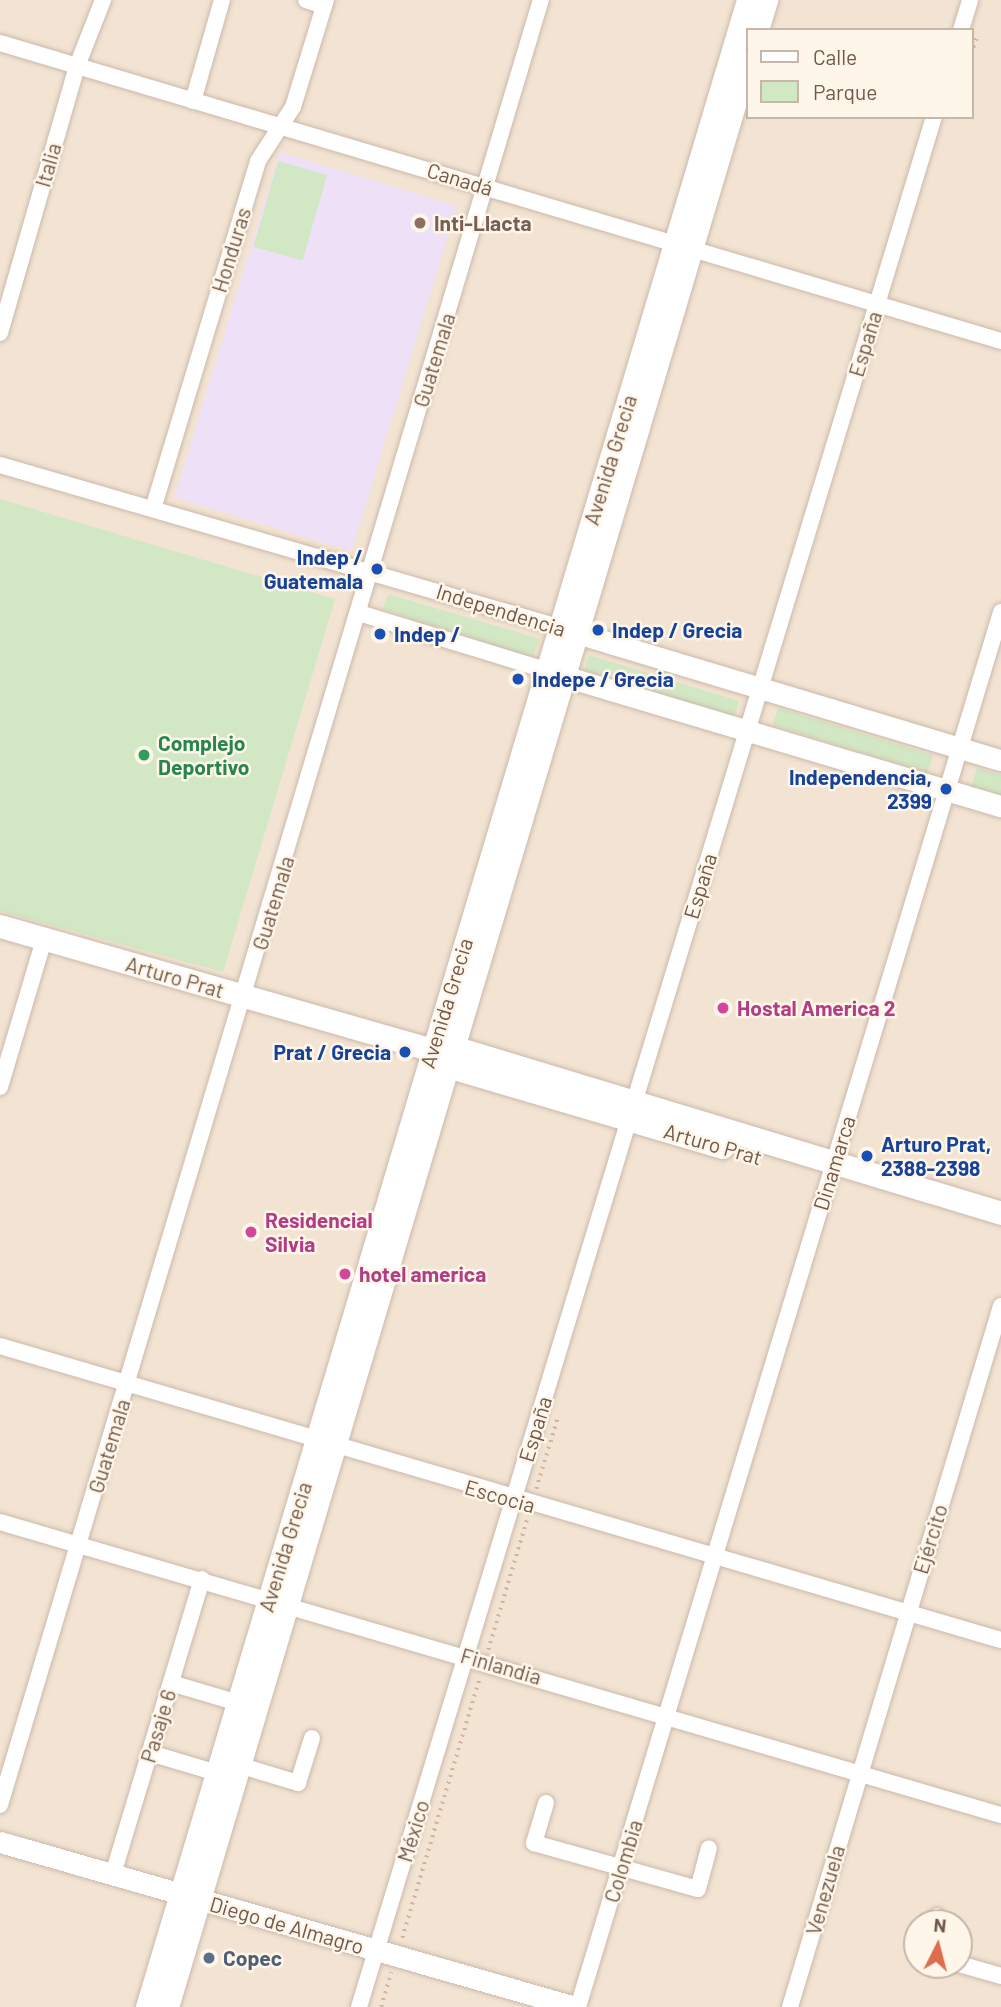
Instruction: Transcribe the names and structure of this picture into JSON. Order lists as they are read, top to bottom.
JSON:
{
  "streets": {
    "main road": ["Avenida Grecia", "Arturo Prat"],
    "street": [
      "Italia",
      "Canadá",
      "Honduras",
      "España",
      "Guatemala",
      "Independencia",
      "Dinamarca",
      "Escocia",
      "Ejército",
      "Finlandia",
      "Pasaje 6",
      "México",
      "Colombia",
      "Venezuela",
      "Diego de Almagro"
    ]
  },
  "crossings": [
    ["Italia", "Canadá"],
    ["Canadá", "Honduras"],
    ["Canadá", "España"],
    ["Canadá", "Guatemala"],
    ["Canadá", "Avenida Grecia"],
    ["Honduras", "Independencia"],
    ["España", "Independencia"],
    ["España", "Arturo Prat"],
    ["España", "Escocia"],
    ["España", "Finlandia"],
    ["España", "México"],
    ["Guatemala", "Independencia"],
    ["Guatemala", "Arturo Prat"],
    ["Guatemala", "Escocia"],
    ["Guatemala", "Finlandia"],
    ["Avenida Grecia", "Independencia"],
    ["Avenida Grecia", "Arturo Prat"],
    ["Avenida Grecia", "Escocia"],
    ["Avenida Grecia", "Finlandia"],
    ["Avenida Grecia", "Diego de Almagro"],
    ["Independencia", "Dinamarca"],
    ["Arturo Prat", "Dinamarca"],
    ["Dinamarca", "Escocia"],
    ["Dinamarca", "Finlandia"],
    ["Dinamarca", "Colombia"],
    ["Escocia", "Ejército"],
    ["Ejército", "Finlandia"],
    ["Ejército", "Venezuela"],
    ["Finlandia", "Pasaje 6"],
    ["Finlandia", "México"],
    ["Finlandia", "Colombia"],
    ["Finlandia", "Venezuela"],
    ["Pasaje 6", "Diego de Almagro"],
    ["México", "Diego de Almagro"],
    ["Colombia", "Diego de Almagro"]
  ],
  "places": [
    "Inti-Llacta",
    "Indep / Guatemala",
    "Indep / Grecia",
    "Indep /",
    "Indepe / Grecia",
    "Complejo Deportivo",
    "Independencia, 2399",
    "Hostal America 2",
    "Prat / Grecia",
    "Arturo Prat, 2388-2398",
    "Residencial Silvia",
    "hotel america",
    "Copec"
  ],
  "legend": ["Calle", "Parque"],
  "north": "top"
}
